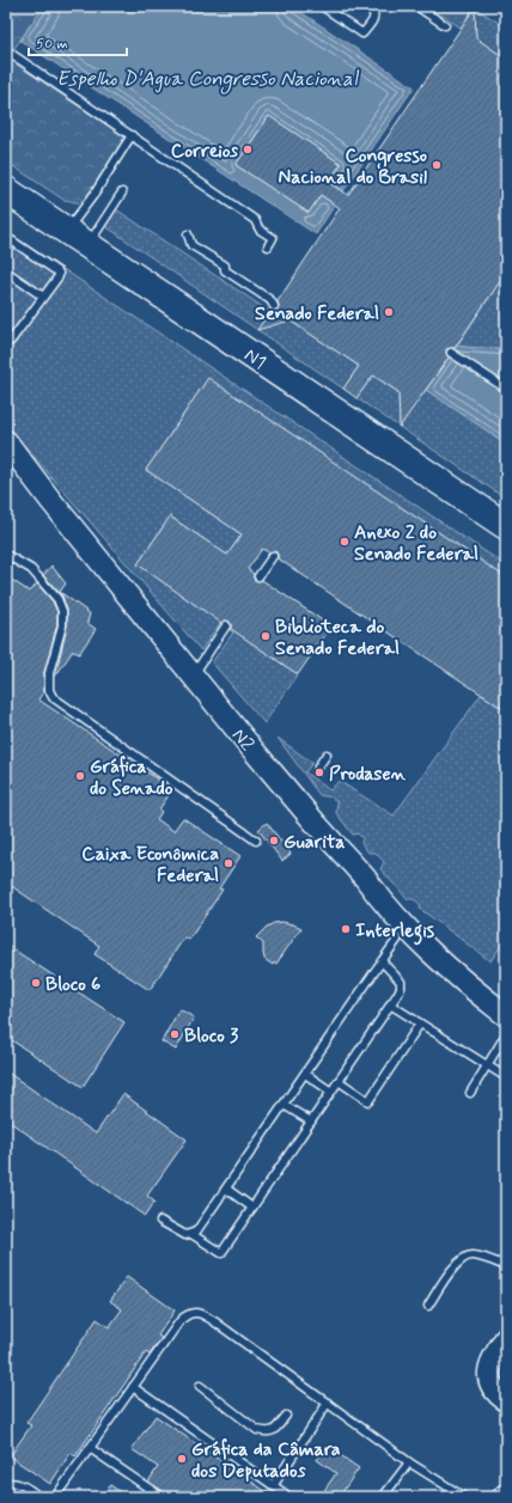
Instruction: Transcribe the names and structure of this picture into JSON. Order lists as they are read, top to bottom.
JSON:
{
  "streets": {
    "highway": ["N1"],
    "main road": ["N2"]
  },
  "water": ["Espelho D'Agua Congresso Nacional"],
  "places": [
    "Correios",
    "Congresso Nacional do Brasil",
    "Senado Federal",
    "Anexo 2 do Senado Federal",
    "Biblioteca do Senado Federal",
    "Prodasen",
    "Gráfica do Senado",
    "Guarita",
    "Caixa Econômica Federal",
    "Interlegis",
    "Bloco 6",
    "Bloco 3",
    "Gráfica da Câmara dos Deputados"
  ],
  "scale_bar": "50 m"
}
